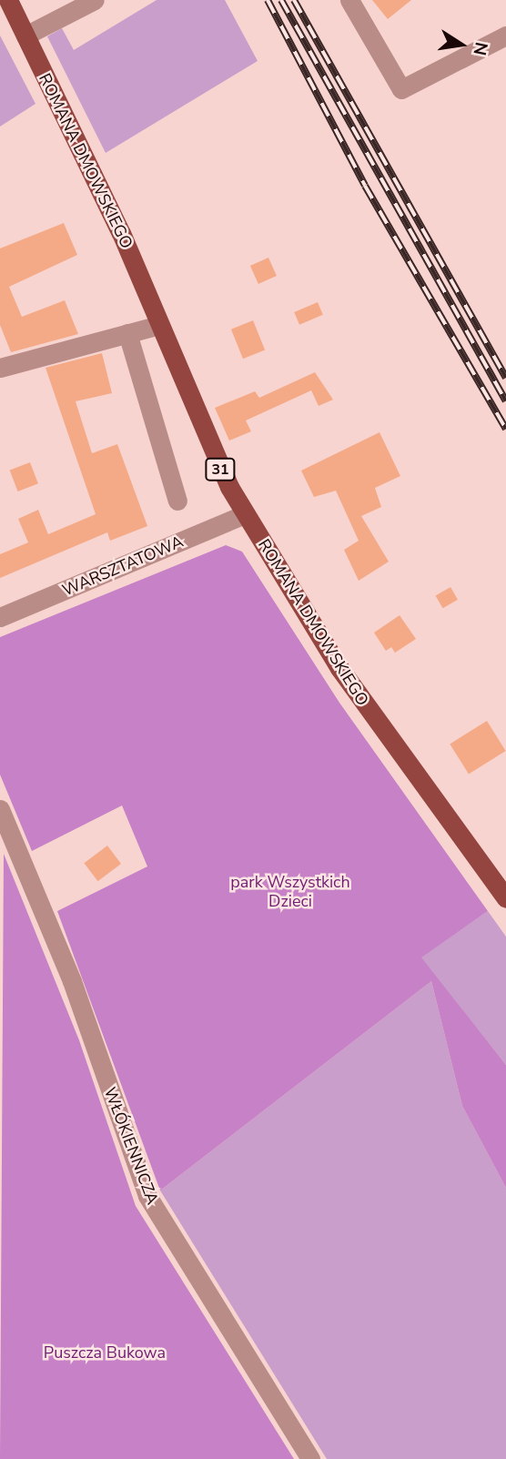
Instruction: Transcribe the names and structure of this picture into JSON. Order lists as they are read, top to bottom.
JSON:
{
  "streets": {
    "main road": ["ROMANA DMOWSKIEGO", "31"],
    "street": ["WARSZTATOWA", "WŁÓKIENNICZA"]
  },
  "crossings": [
    ["ROMANA DMOWSKIEGO", "WARSZTATOWA"]
  ],
  "parks": ["park Wszystkich Dzieci", "Puszcza Bukowa"],
  "north": "right"
}
